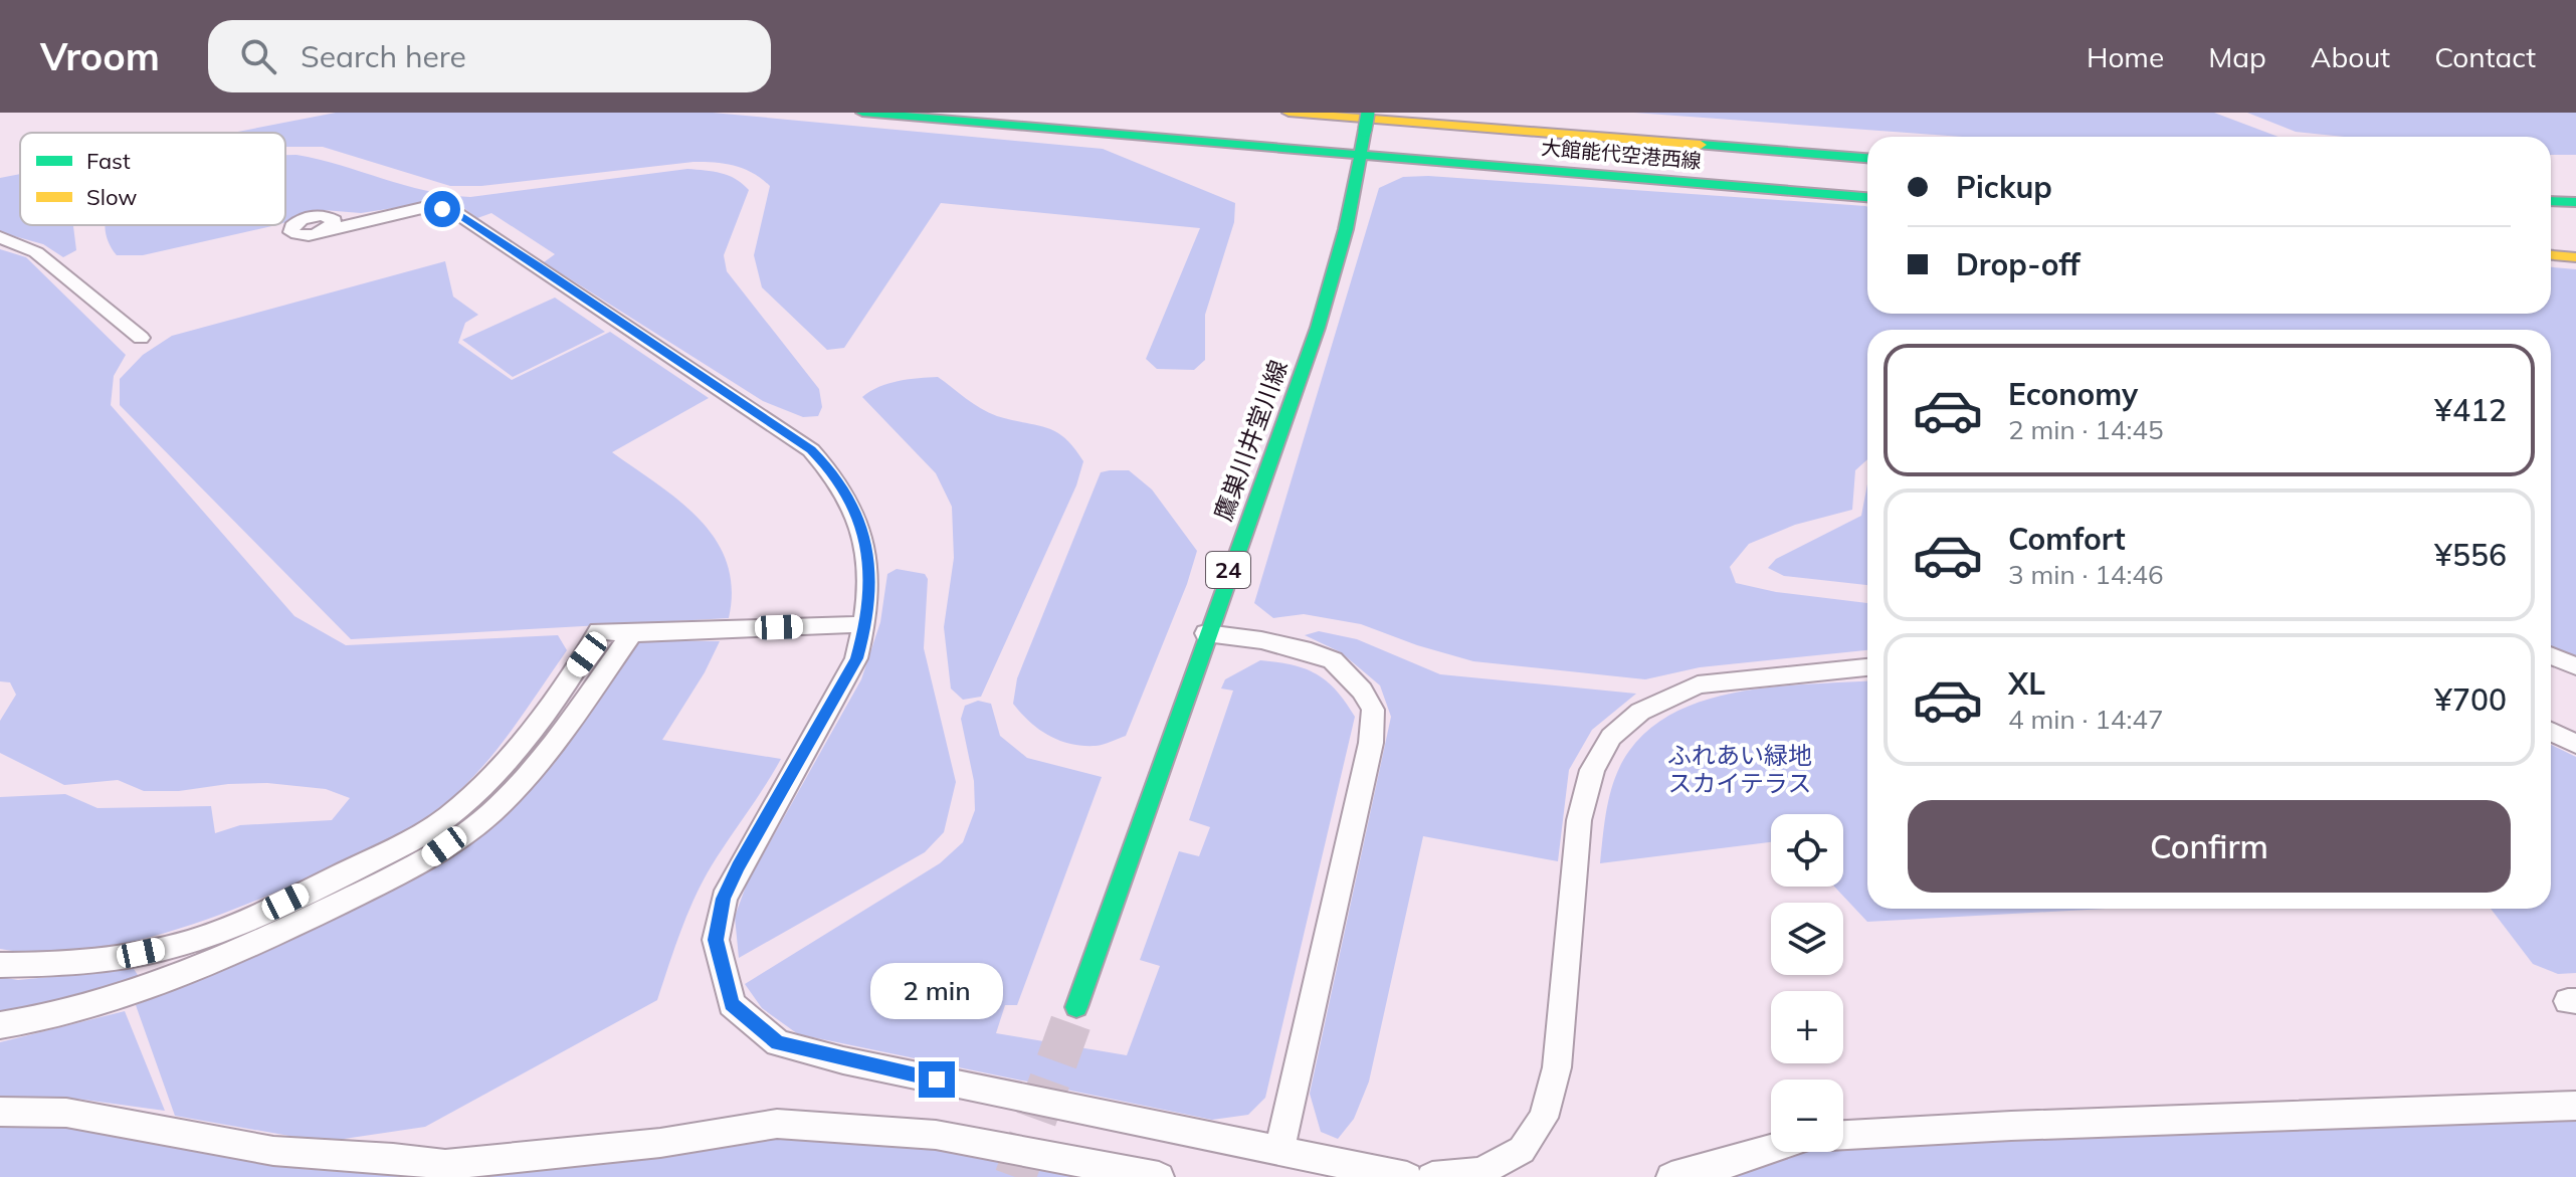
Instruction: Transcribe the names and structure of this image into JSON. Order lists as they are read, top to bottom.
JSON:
{
  "streets": {
    "main road": ["大館能代空港西線", "鷹巣川井堂川線", "24"]
  },
  "crossings": [
    ["大館能代空港西線", "鷹巣川井堂川線"]
  ],
  "parks": ["ふれあい緑地 スカイテラス"],
  "legend": ["Fast", "Slow"],
  "page": {
    "header": "Vroom",
    "search": "Search here",
    "nav": [
      "Home",
      "Map",
      "About",
      "Contact"
    ],
    "banner": ["Pickup", "Drop-off"],
    "list": [
      {
        "name": "Economy",
        "note": "2 min · 14:45",
        "value": "¥412"
      },
      {
        "name": "Comfort",
        "note": "3 min · 14:46",
        "value": "¥556"
      },
      {
        "name": "XL",
        "note": "4 min · 14:47",
        "value": "¥700"
      }
    ],
    "buttons": "Confirm",
    "map_buttons": ["+", "−"],
    "bubble": "2 min"
  }
}
